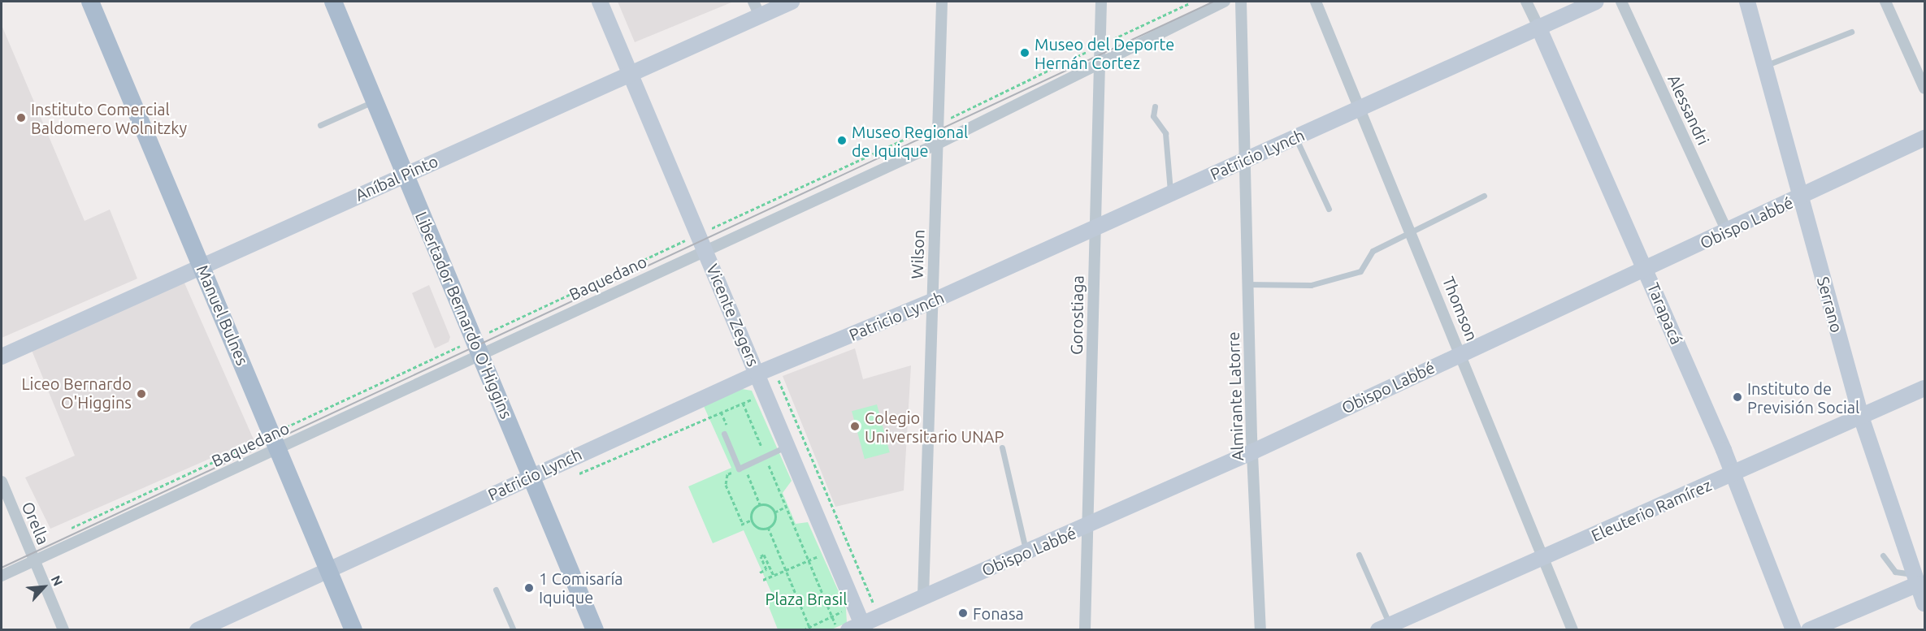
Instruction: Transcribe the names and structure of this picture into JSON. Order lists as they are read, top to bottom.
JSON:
{
  "streets": {
    "main road": ["Manuel Bulnes", "Libertador Bernardo O'Higgins"],
    "street": [
      "Alessandri",
      "Patricio Lynch",
      "Aníbal Pinto",
      "Obispo Labbé",
      "Wilson",
      "Baquedano",
      "Serrano",
      "Thomson",
      "Tarapacá",
      "Vicente Zegers",
      "Gorostiaga",
      "Almirante Latorre",
      "Eleuterio Ramírez",
      "Orella"
    ]
  },
  "crossings": [
    ["Alessandri", "Obispo Labbé"],
    ["Patricio Lynch", "Wilson"],
    ["Patricio Lynch", "Thomson"],
    ["Patricio Lynch", "Tarapacá"],
    ["Patricio Lynch", "Manuel Bulnes"],
    ["Patricio Lynch", "Libertador Bernardo O'Higgins"],
    ["Patricio Lynch", "Vicente Zegers"],
    ["Patricio Lynch", "Gorostiaga"],
    ["Patricio Lynch", "Almirante Latorre"],
    ["Aníbal Pinto", "Manuel Bulnes"],
    ["Aníbal Pinto", "Libertador Bernardo O'Higgins"],
    ["Aníbal Pinto", "Vicente Zegers"],
    ["Obispo Labbé", "Wilson"],
    ["Obispo Labbé", "Serrano"],
    ["Obispo Labbé", "Thomson"],
    ["Obispo Labbé", "Tarapacá"],
    ["Obispo Labbé", "Vicente Zegers"],
    ["Obispo Labbé", "Gorostiaga"],
    ["Obispo Labbé", "Almirante Latorre"],
    ["Wilson", "Baquedano"],
    ["Baquedano", "Manuel Bulnes"],
    ["Baquedano", "Libertador Bernardo O'Higgins"],
    ["Baquedano", "Vicente Zegers"],
    ["Baquedano", "Gorostiaga"],
    ["Baquedano", "Orella"],
    ["Serrano", "Eleuterio Ramírez"],
    ["Thomson", "Eleuterio Ramírez"],
    ["Tarapacá", "Eleuterio Ramírez"]
  ],
  "parks": ["Plaza Brasil"],
  "places": [
    "Museo del Deporte Hernán Cortez",
    "Instituto Comercial Baldomero Wolnitzky",
    "Museo Regional de Iquique",
    "Liceo Bernardo O'Higgins",
    "Instituto de Previsión Social",
    "Colegio Universitario UNAP",
    "1 Comisaría Iquique",
    "Fonasa"
  ],
  "north": "top right"
}
